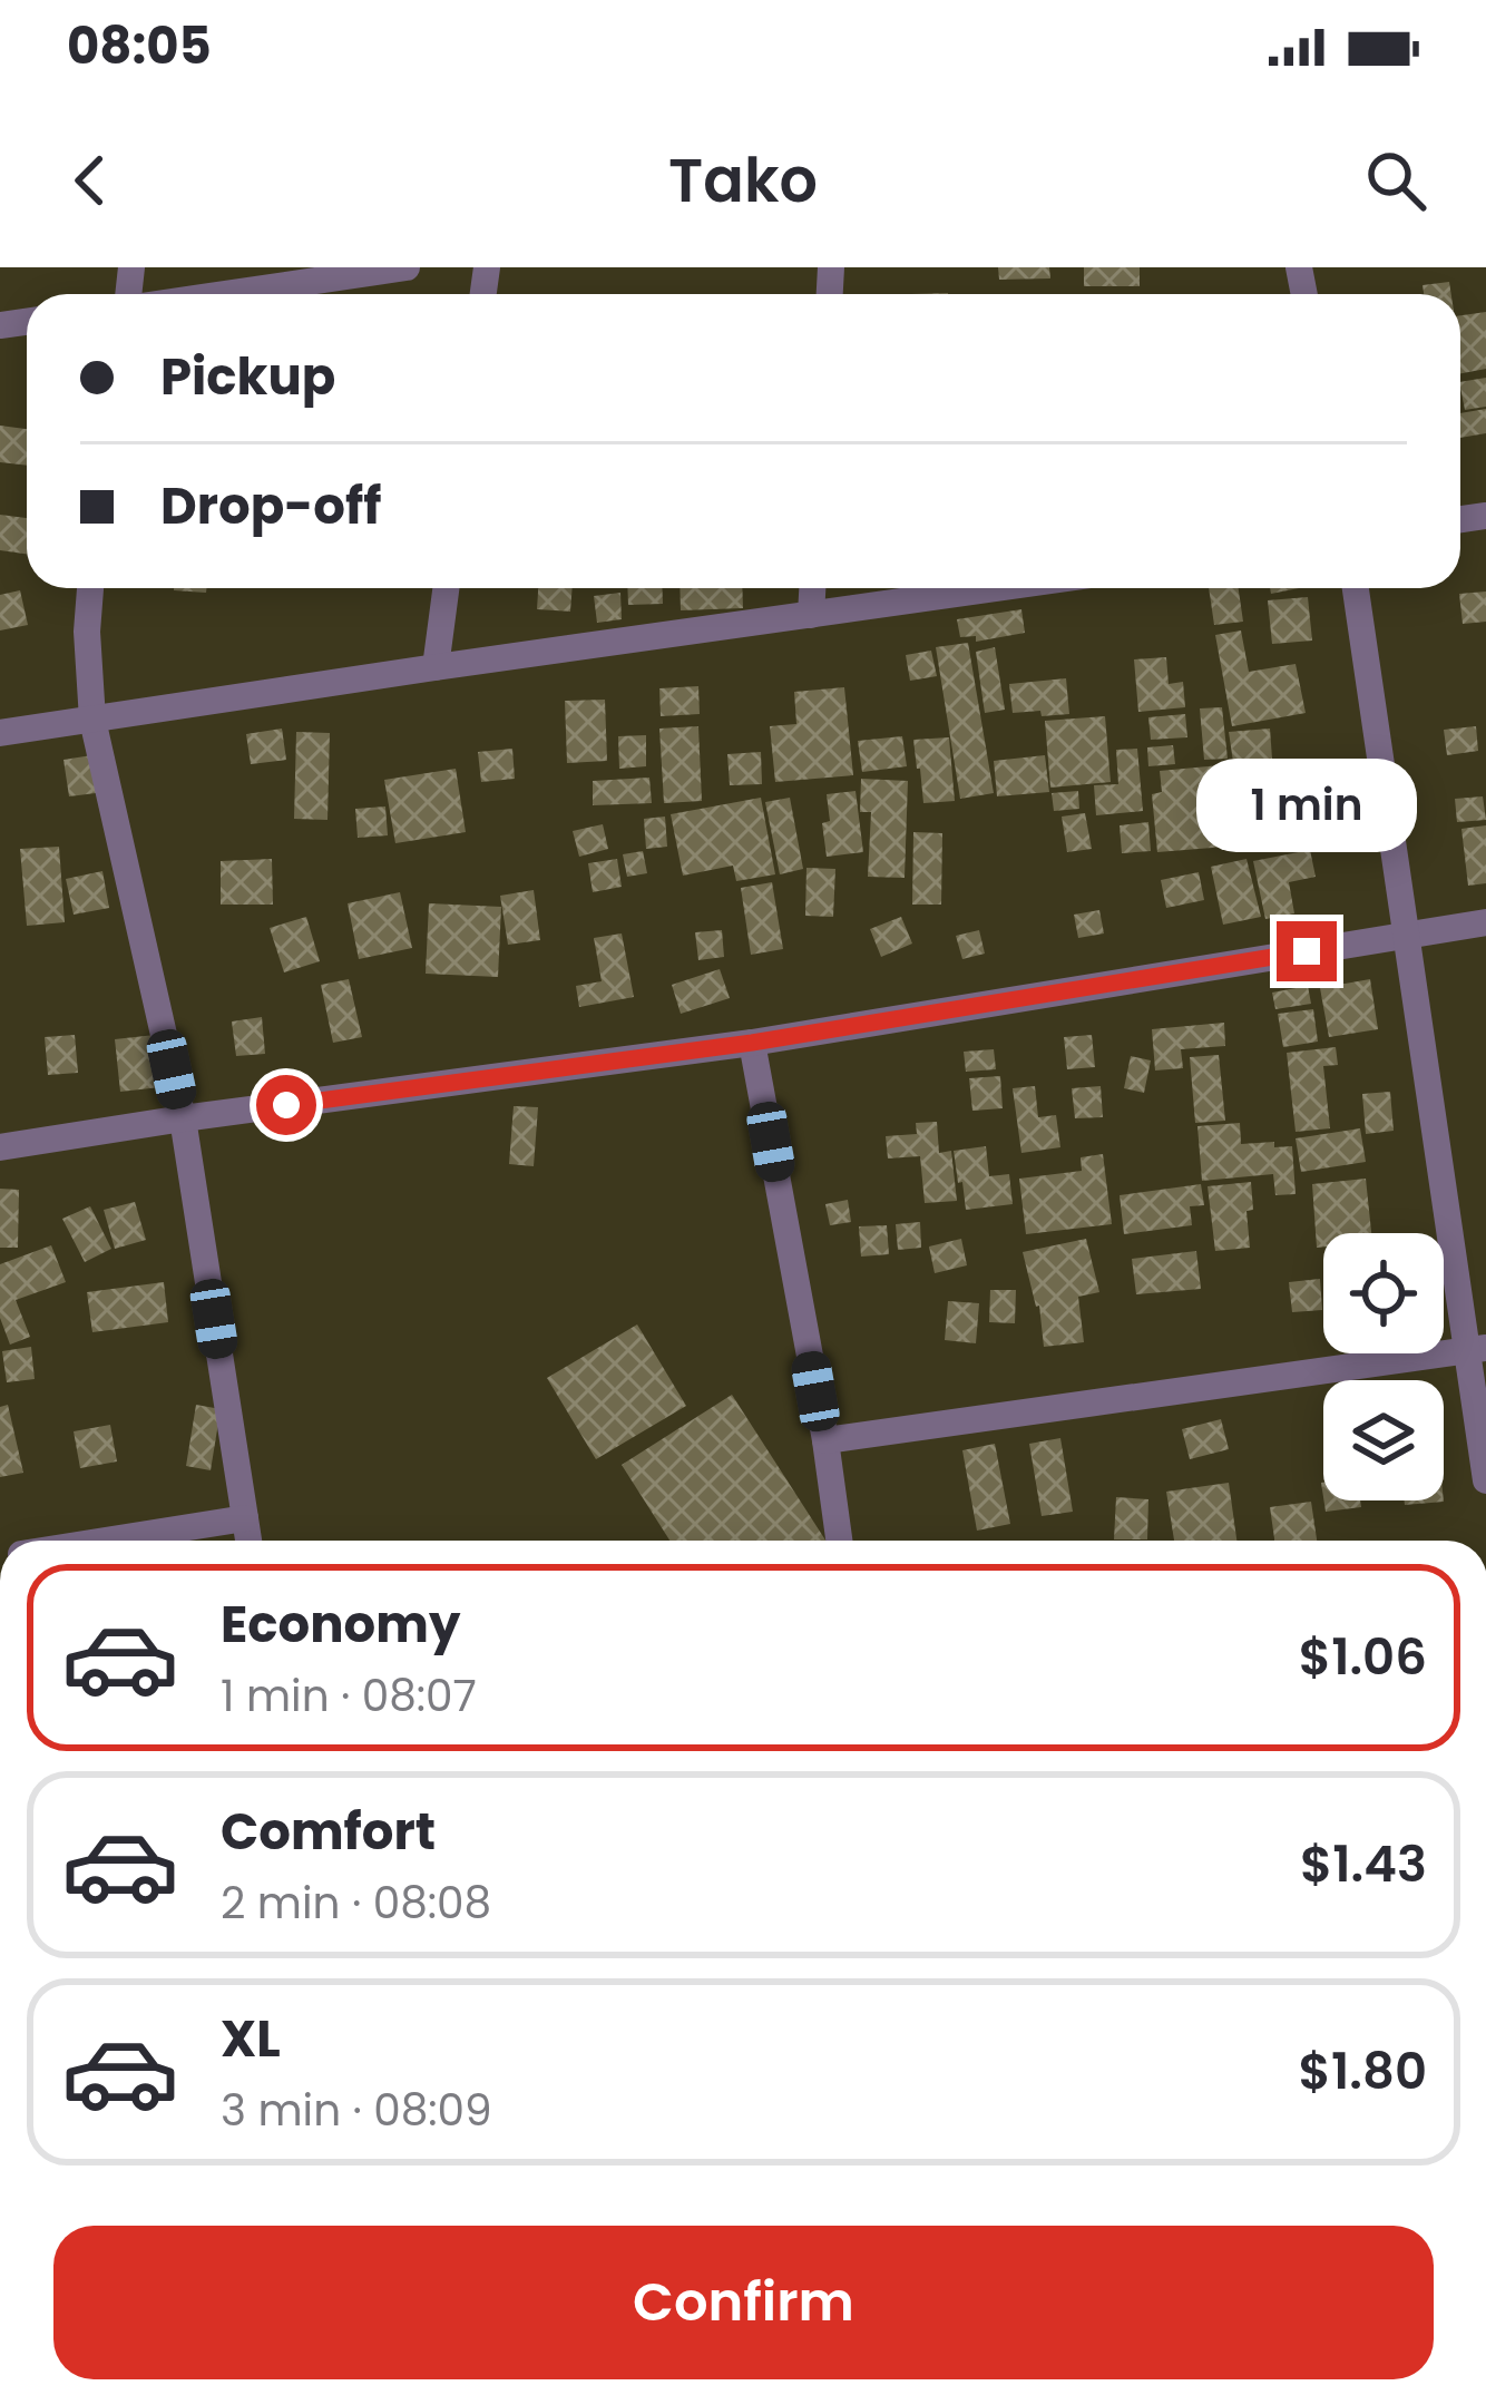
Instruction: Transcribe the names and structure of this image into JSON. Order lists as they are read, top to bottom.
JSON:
{
  "page": {
    "status": "08:05",
    "header": "Tako",
    "banner": ["Pickup", "Drop-off"],
    "bubble": "1 min",
    "list": [
      {
        "name": "Economy",
        "note": "1 min · 08:07",
        "value": "$1.06"
      },
      {
        "name": "Comfort",
        "note": "2 min · 08:08",
        "value": "$1.43"
      },
      {
        "name": "XL",
        "note": "3 min · 08:09",
        "value": "$1.80"
      }
    ],
    "buttons": "Confirm"
  }
}
